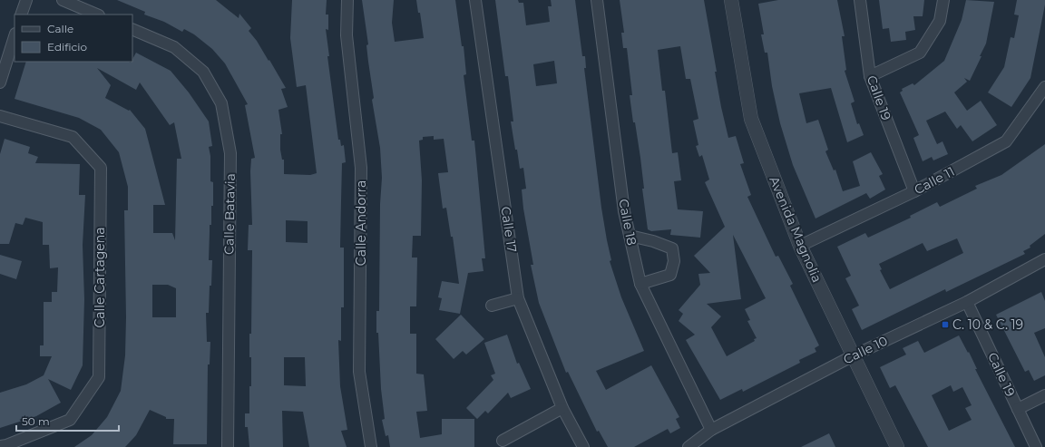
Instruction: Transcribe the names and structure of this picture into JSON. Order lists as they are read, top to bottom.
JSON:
{
  "streets": {
    "street": [
      "Calle 19",
      "Calle 11",
      "Calle Batavia",
      "Calle 18",
      "Calle Andorra",
      "Calle 17",
      "Avenida Magnolia",
      "Calle Cartagena",
      "Calle 10"
    ]
  },
  "crossings": [
    ["Calle 19", "Calle 11"],
    ["Calle 19", "Calle 10"],
    ["Calle 11", "Avenida Magnolia"],
    ["Calle 18", "Calle 10"],
    ["Avenida Magnolia", "Calle 10"]
  ],
  "places": {
    "transit": ["C. 10 & C. 19"]
  },
  "legend": ["Calle", "Edificio"],
  "scale_bar": "50 m"
}
